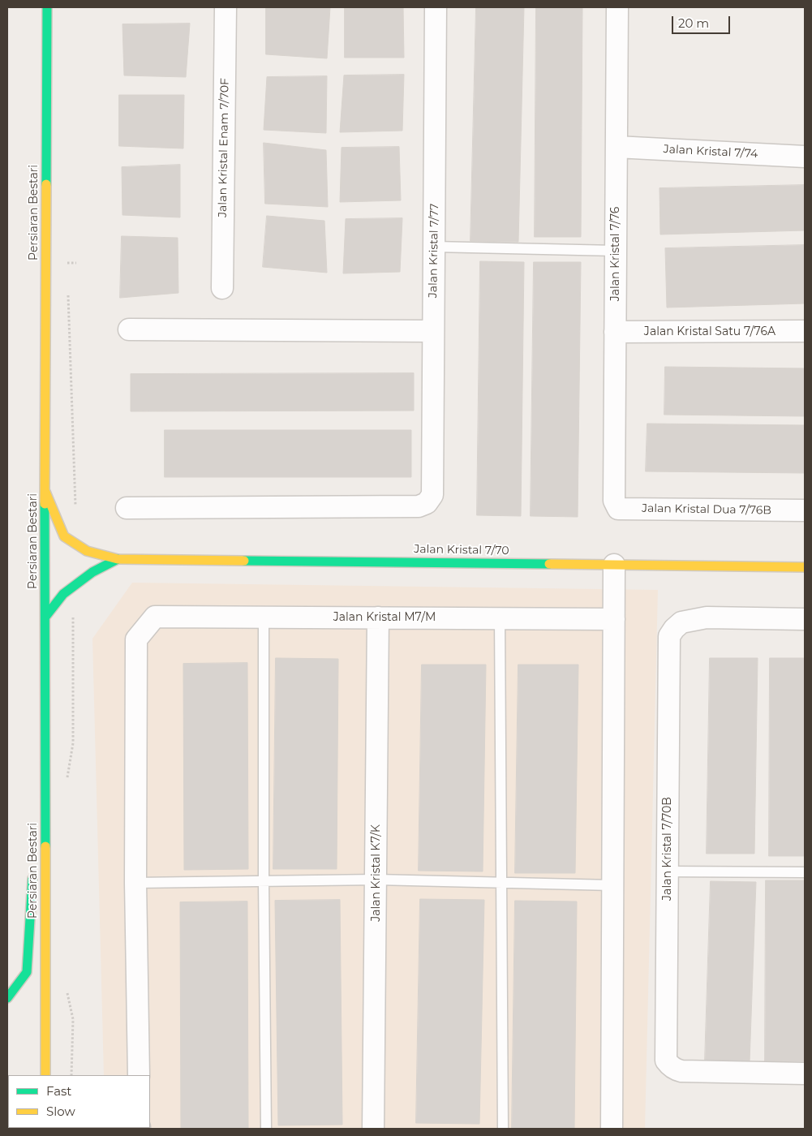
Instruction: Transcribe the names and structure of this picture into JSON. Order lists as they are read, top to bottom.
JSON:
{
  "streets": {
    "main road": ["Persiaran Bestari", "Jalan Kristal 7/70"],
    "street": [
      "Jalan Kristal Enam 7/70F",
      "Jalan Kristal 7/74",
      "Jalan Kristal 7/77",
      "Jalan Kristal 7/76",
      "Jalan Kristal Satu 7/76A",
      "Jalan Kristal Dua 7/76B",
      "Jalan Kristal M7/M",
      "Jalan Kristal 7/70B",
      "Jalan Kristal K7/K"
    ]
  },
  "crossings": [
    ["Jalan Kristal 7/74", "Jalan Kristal 7/76"],
    ["Persiaran Bestari", "Jalan Kristal 7/70"],
    ["Jalan Kristal 7/76", "Jalan Kristal Satu 7/76A"],
    ["Jalan Kristal 7/76", "Jalan Kristal Dua 7/76B"],
    ["Jalan Kristal M7/M", "Jalan Kristal K7/K"]
  ],
  "legend": ["Fast", "Slow"],
  "scale_bar": "20 m"
}
